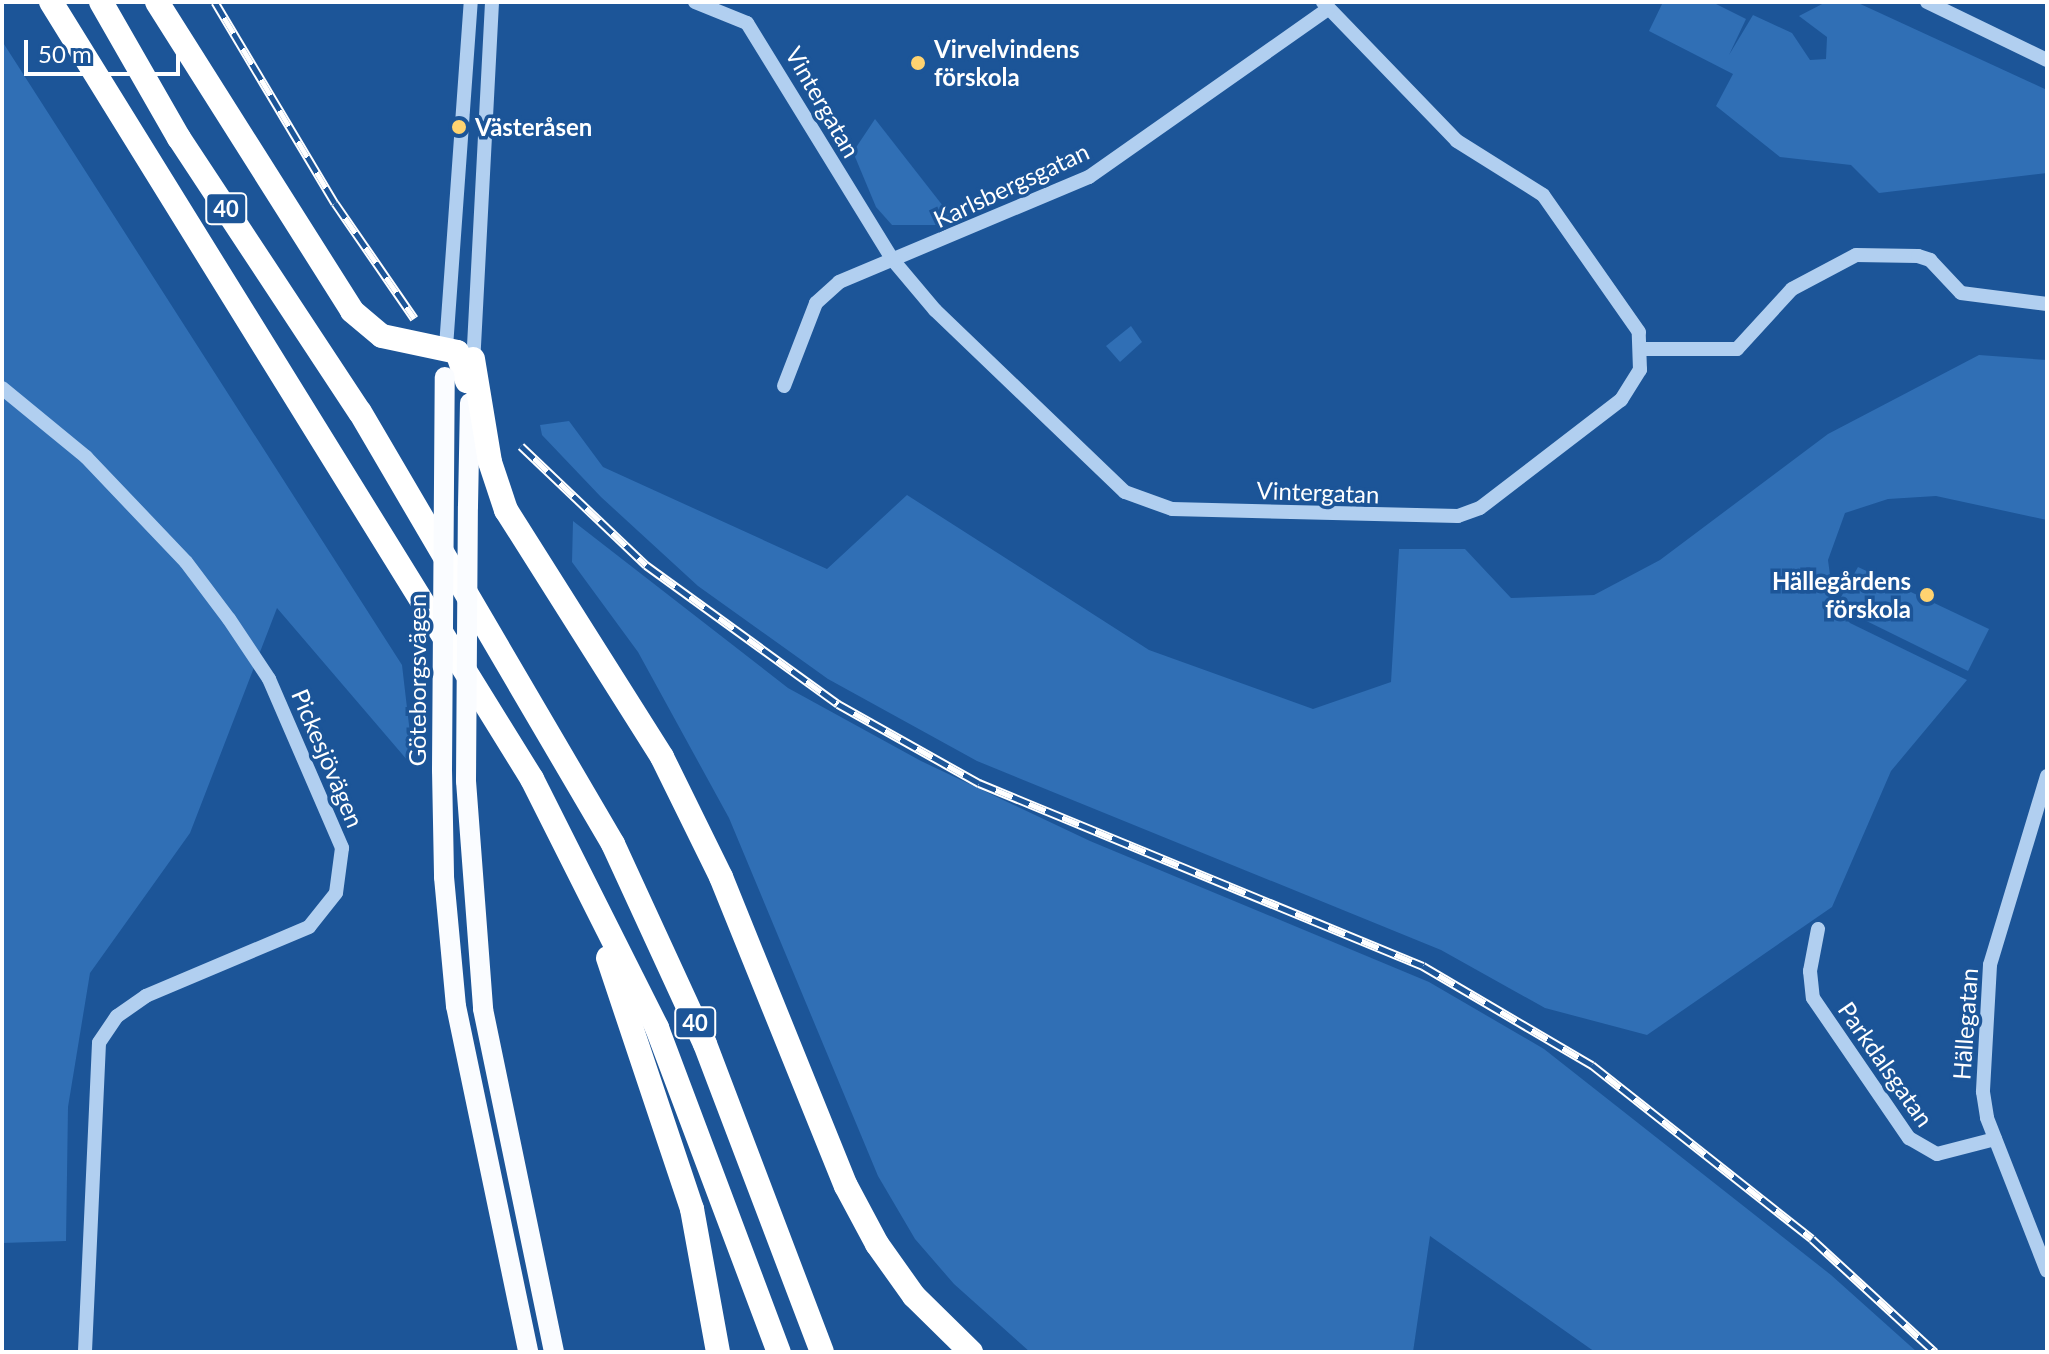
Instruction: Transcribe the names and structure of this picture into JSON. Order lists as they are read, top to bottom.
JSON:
{
  "streets": {
    "highway": ["40"],
    "main road": ["Göteborgsvägen"],
    "street": [
      "Vintergatan",
      "Karlsbergsgatan",
      "Pickesjövägen",
      "Hällegatan",
      "Parkdalsgatan"
    ]
  },
  "crossings": [
    ["Vintergatan", "Karlsbergsgatan"],
    ["Hällegatan", "Parkdalsgatan"]
  ],
  "places": ["Virvelvindens förskola", "Västeråsen", "Hällegårdens förskola"],
  "scale_bar": "50 m"
}
